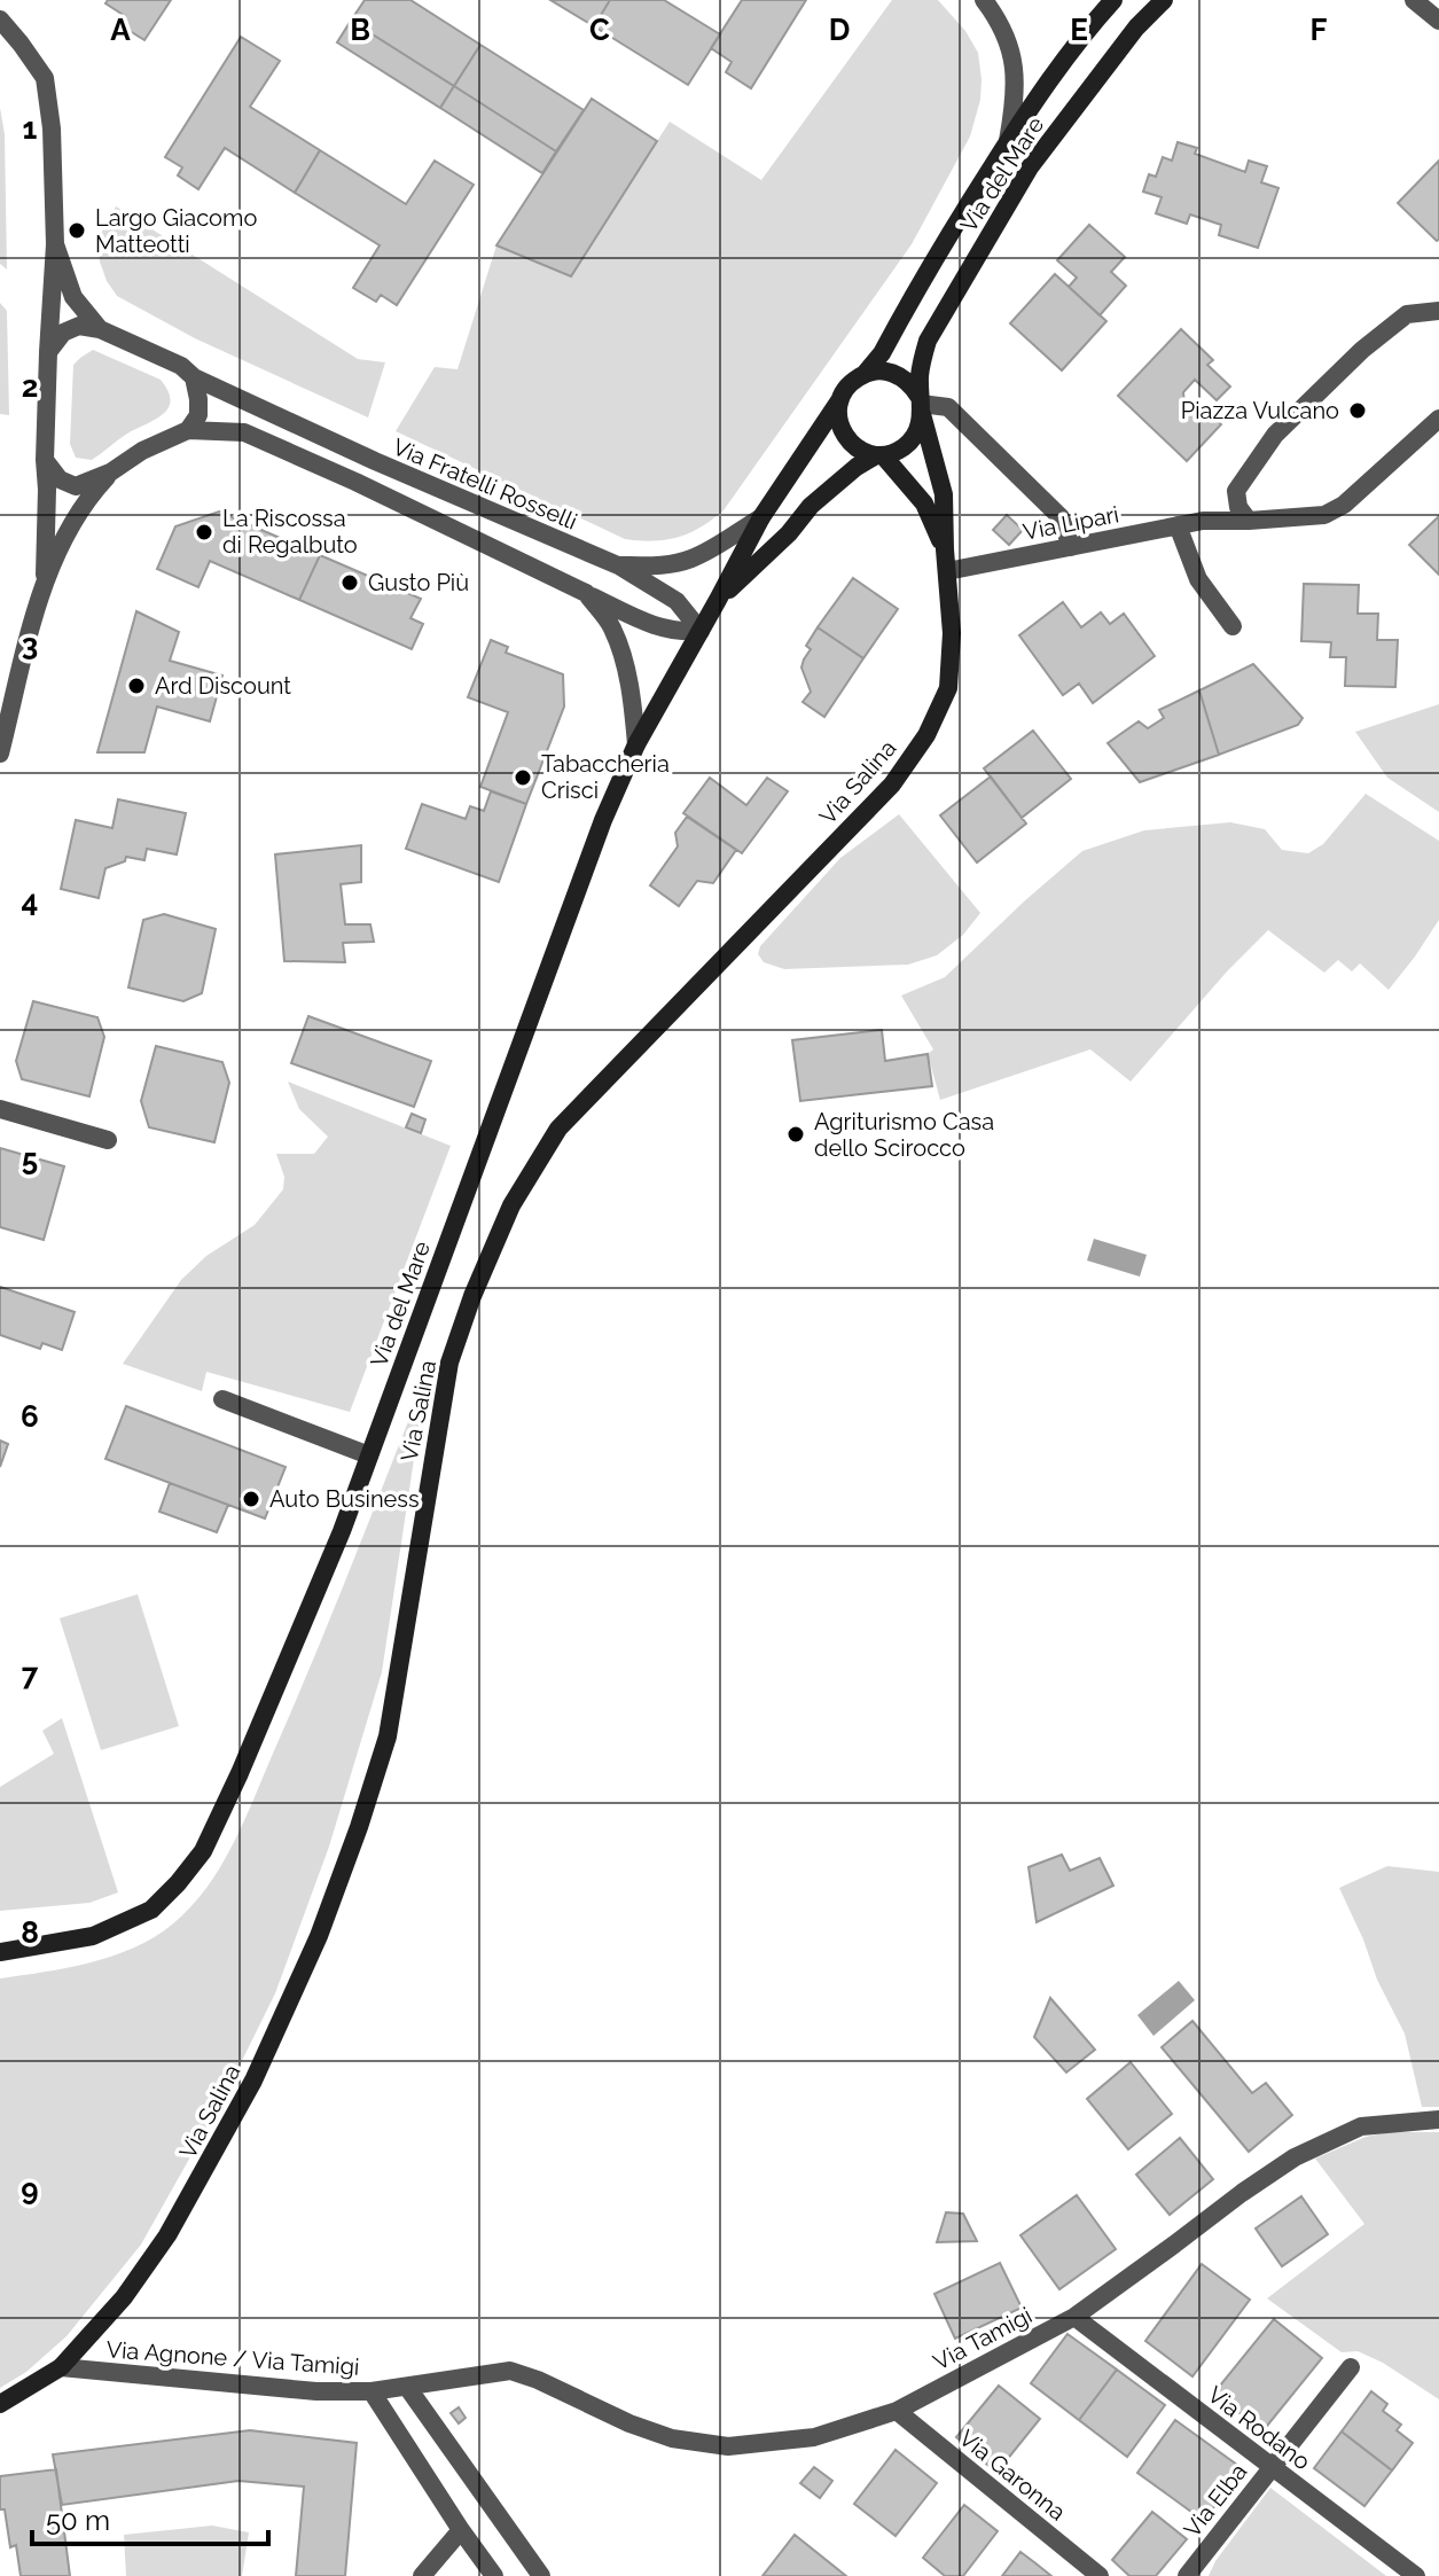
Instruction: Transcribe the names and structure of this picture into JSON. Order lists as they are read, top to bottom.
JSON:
{
  "streets": {
    "main road": ["Via del Mare", "Via Salina"],
    "street": [
      "Via Fratelli Rosselli",
      "Via Lipari",
      "Via Tamigi",
      "Via Agnone / Via Tamigi",
      "Via Rodano",
      "Via Garonna",
      "Via Elba"
    ]
  },
  "crossings": [
    ["Via del Mare", "Via Fratelli Rosselli"],
    ["Via Lipari", "Via Salina"],
    ["Via Salina", "Via Agnone / Via Tamigi"],
    ["Via Tamigi", "Via Agnone / Via Tamigi"],
    ["Via Tamigi", "Via Rodano"],
    ["Via Tamigi", "Via Garonna"],
    ["Via Rodano", "Via Elba"]
  ],
  "places": [
    "Largo Giacomo Matteotti",
    "Piazza Vulcano",
    "La Riscossa di Regalbuto",
    "Gusto Più",
    "Ard Discount",
    "Tabaccheria Crisci",
    "Agriturismo Casa dello Scirocco",
    "Auto Business"
  ],
  "scale_bar": "50 m",
  "grid": {
    "columns": [
      "A",
      "B",
      "C",
      "D",
      "E",
      "F"
    ],
    "rows": [
      "1",
      "2",
      "3",
      "4",
      "5",
      "6",
      "7",
      "8",
      "9"
    ]
  }
}
